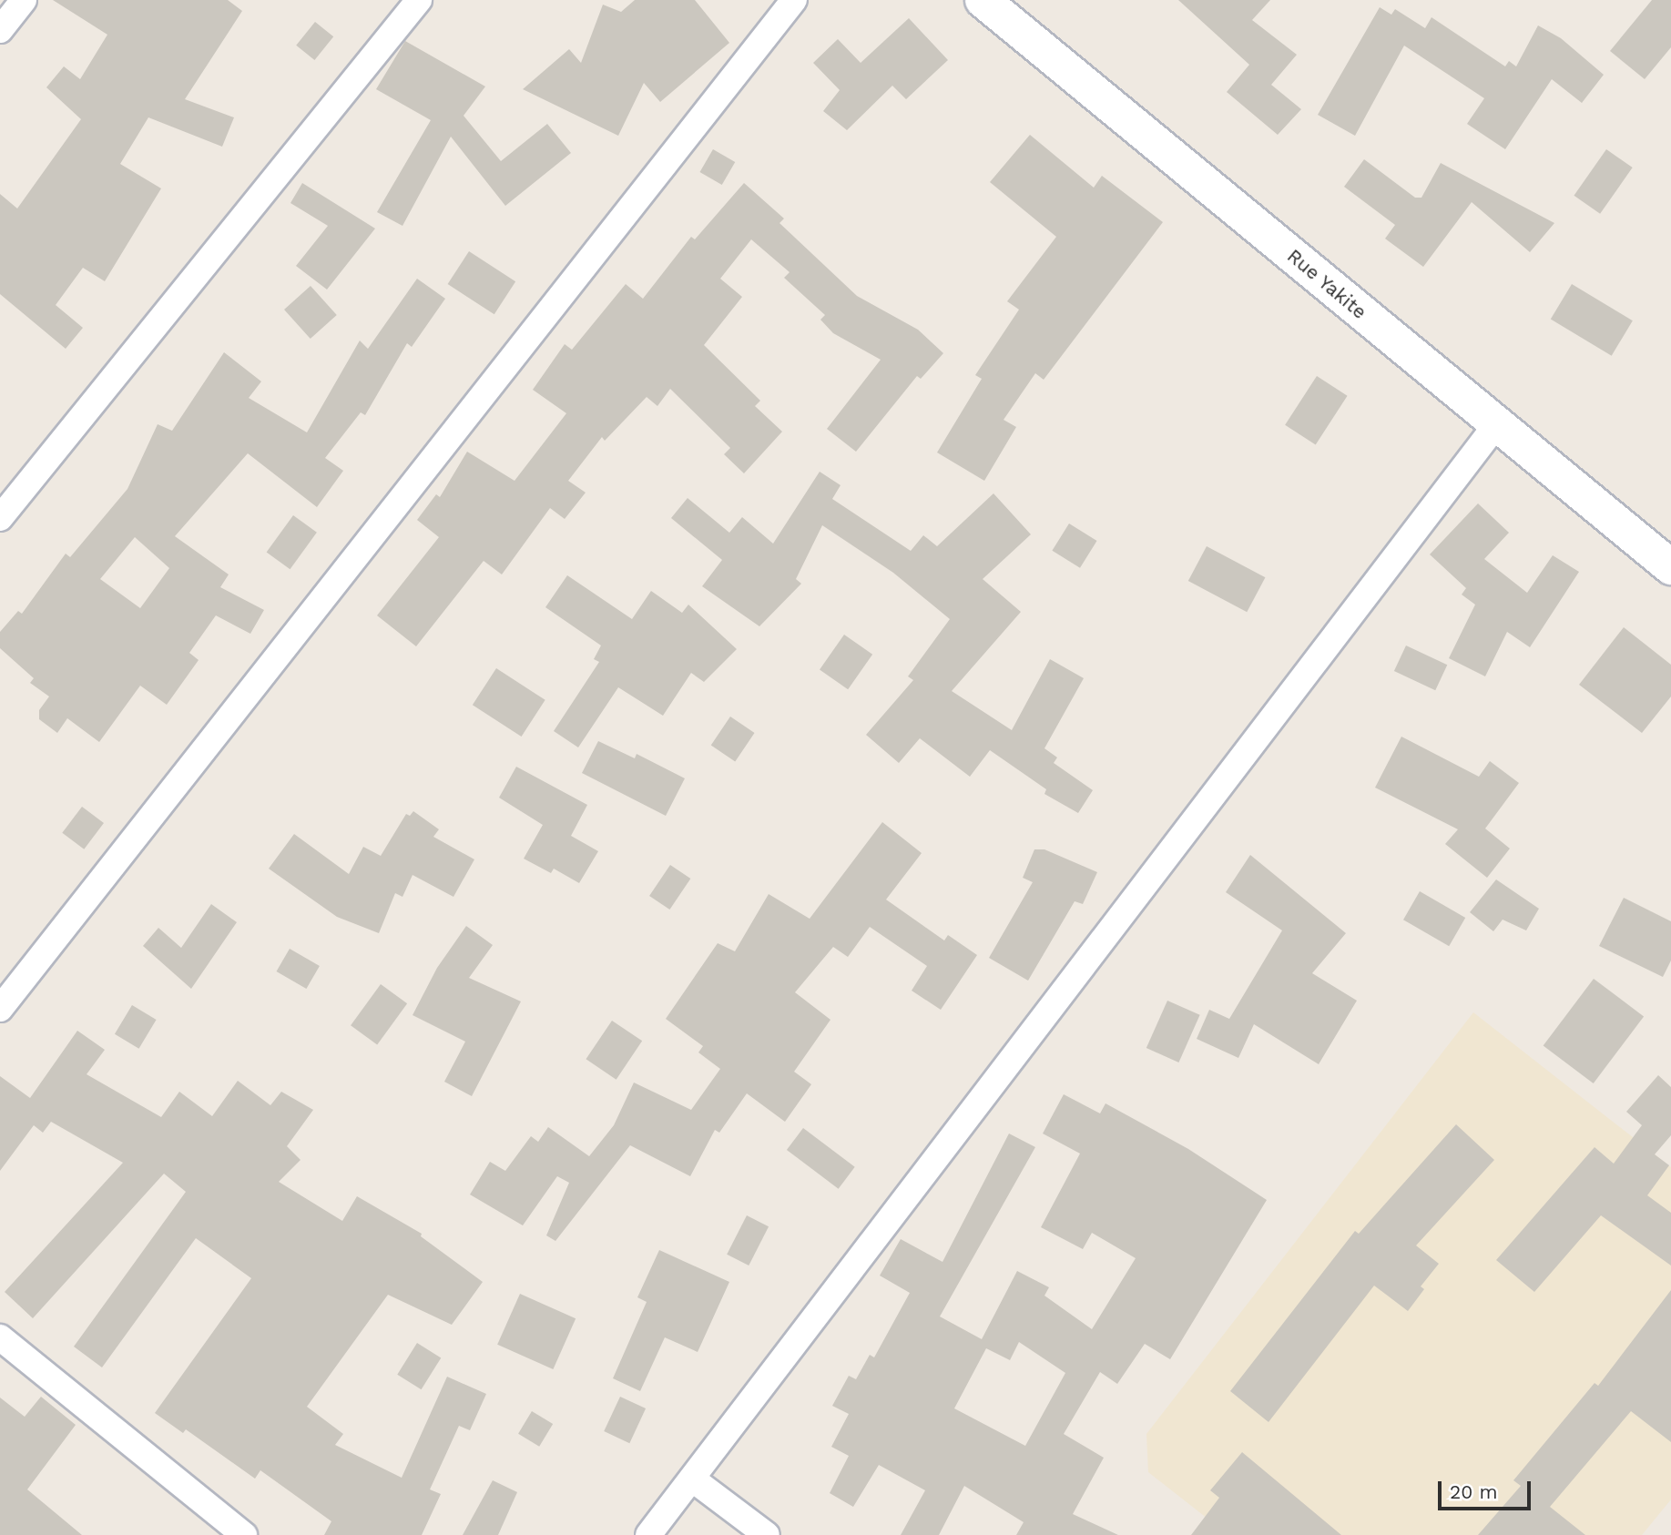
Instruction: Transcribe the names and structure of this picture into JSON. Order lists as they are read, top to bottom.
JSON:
{
  "streets": {
    "main road": ["Rue Yakite"]
  },
  "scale_bar": "20 m"
}
